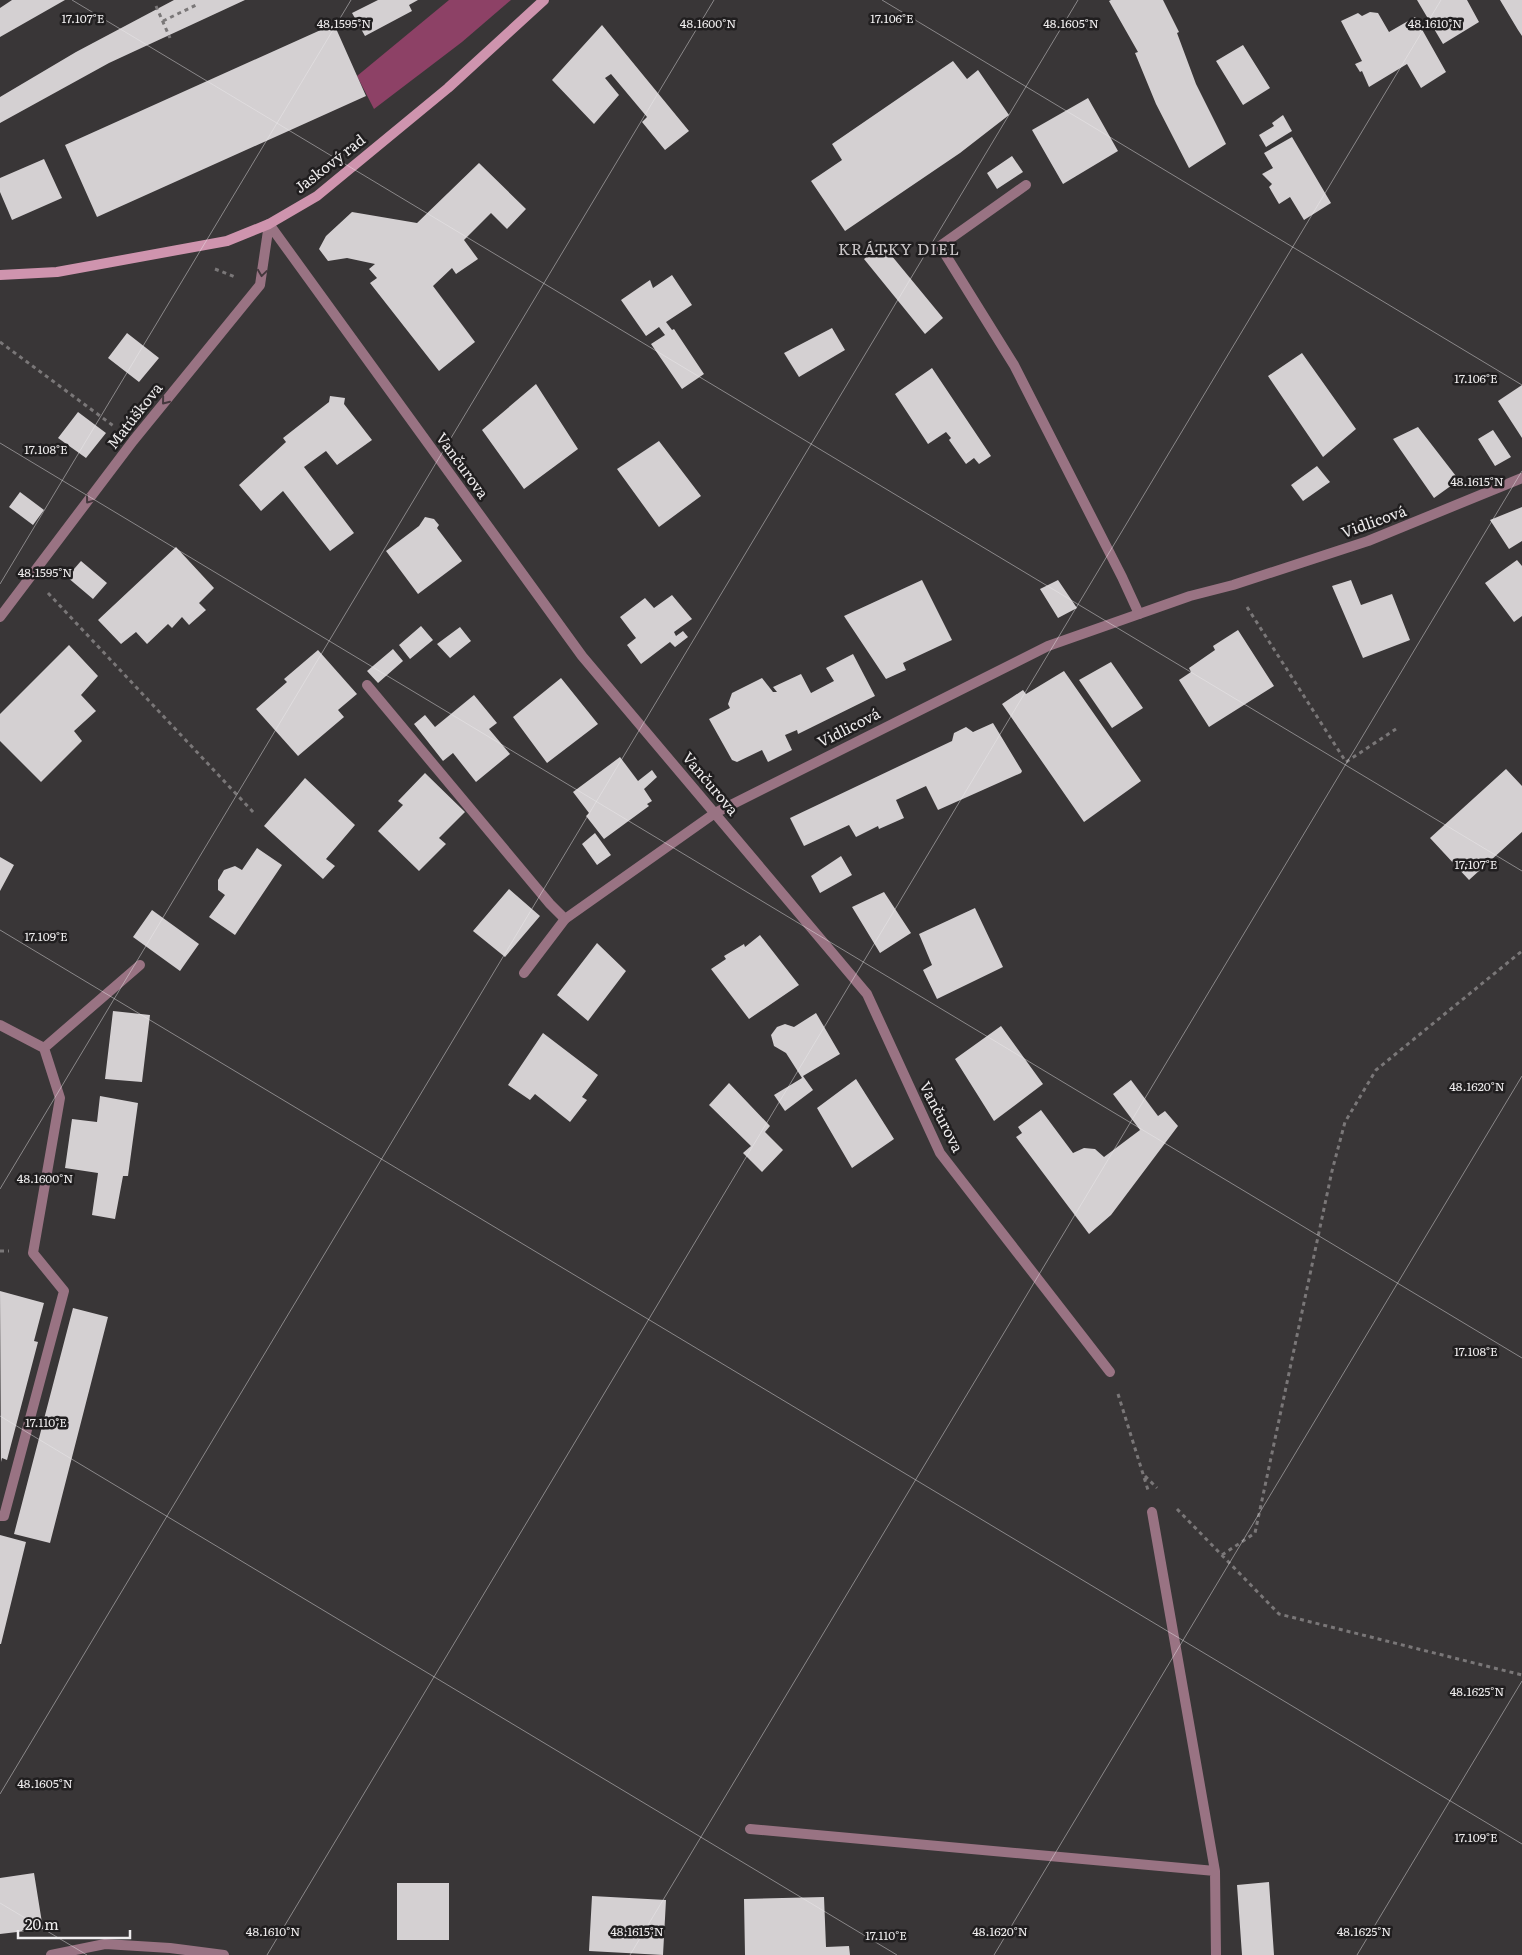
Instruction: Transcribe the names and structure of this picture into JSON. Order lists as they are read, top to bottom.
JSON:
{
  "streets": {
    "street": [
      "Jaskový rad",
      "Matúškova",
      "Vančurova",
      "Vidlicová"
    ]
  },
  "crossings": [
    ["Jaskový rad", "Matúškova"],
    ["Jaskový rad", "Vančurova"],
    ["Matúškova", "Vančurova"],
    ["Vančurova", "Vidlicová"]
  ],
  "one_way": ["Matúškova"],
  "districts": ["KRÁTKY DIEL"],
  "scale_bar": "20 m",
  "coordinates": [
    "17.107°E",
    "17.106°E",
    "48.1600°N",
    "48.1610°N",
    "48.1595°N",
    "48.1605°N",
    "17.108°E",
    "48.1615°N",
    "17.109°E",
    "48.1620°N",
    "17.110°E",
    "48.1625°N"
  ]
}
